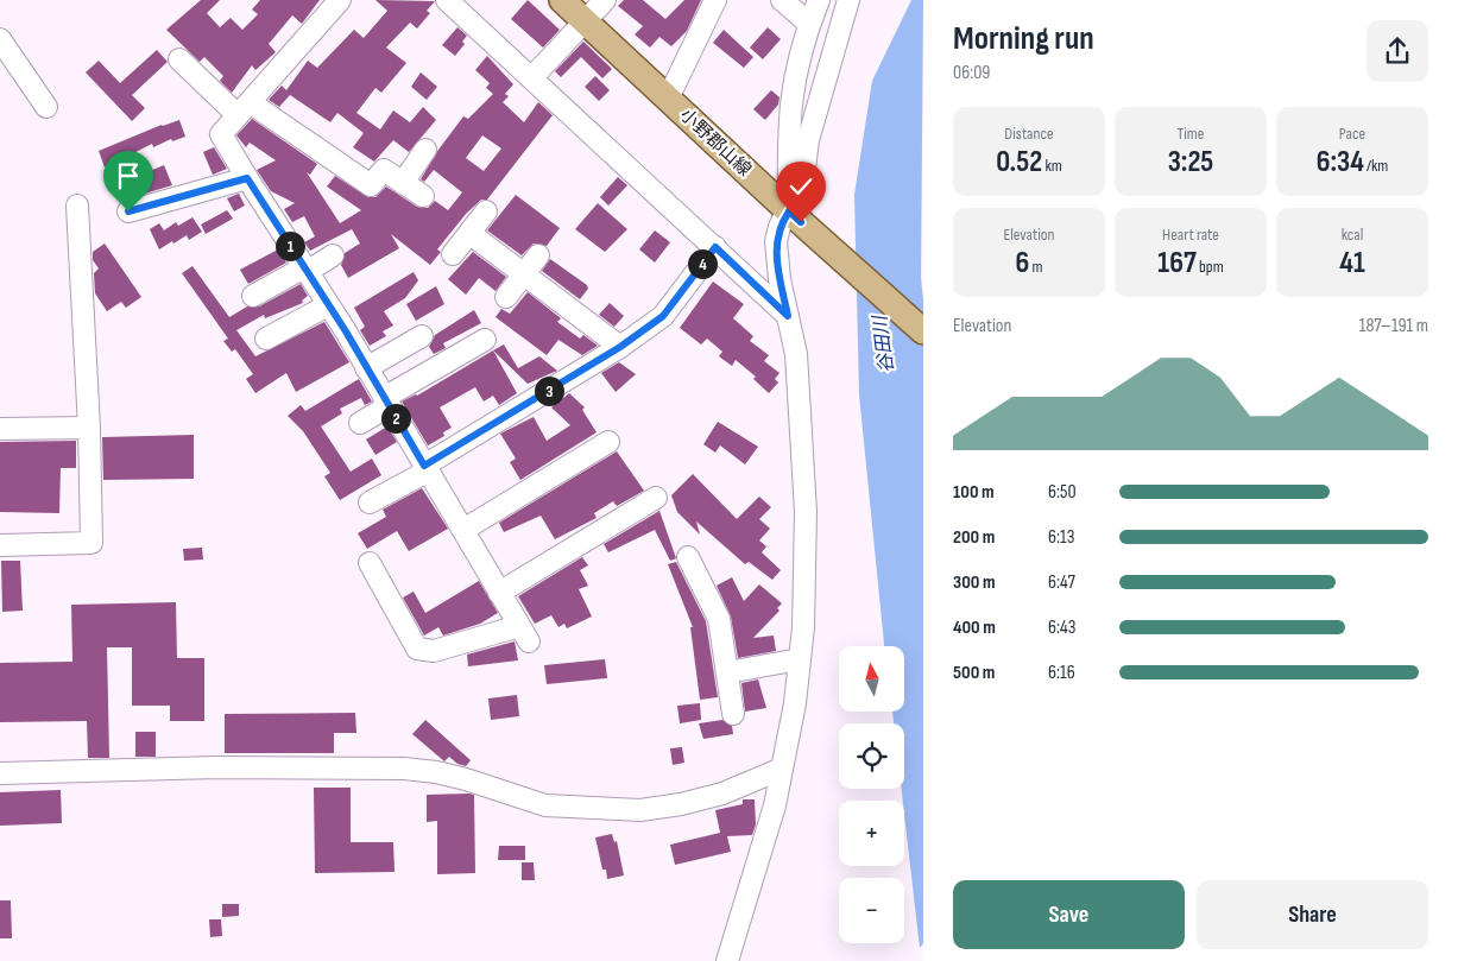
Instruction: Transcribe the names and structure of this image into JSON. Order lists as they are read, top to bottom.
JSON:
{
  "streets": {
    "main road": ["小野郡山線"]
  },
  "water": ["谷田川"],
  "north": "top",
  "page": {
    "heading": ["Morning run", "06:09"],
    "stats": [
      ["Distance", "0.52 km"],
      ["Time", "3:25"],
      ["Pace", "6:34 /km"],
      ["Elevation", "6 m"],
      ["Heart rate", "167 bpm"],
      ["kcal", "41"]
    ],
    "pins": [
      "1",
      "4",
      "3",
      "2"
    ],
    "chart": ["Elevation", "187–191 m"],
    "list": [
      {
        "name": "100 m",
        "note": "6:50"
      },
      {
        "name": "200 m",
        "note": "6:13"
      },
      {
        "name": "300 m",
        "note": "6:47"
      },
      {
        "name": "400 m",
        "note": "6:43"
      },
      {
        "name": "500 m",
        "note": "6:16"
      }
    ],
    "map_buttons": ["+", "−"],
    "buttons": ["Save", "Share"]
  }
}
